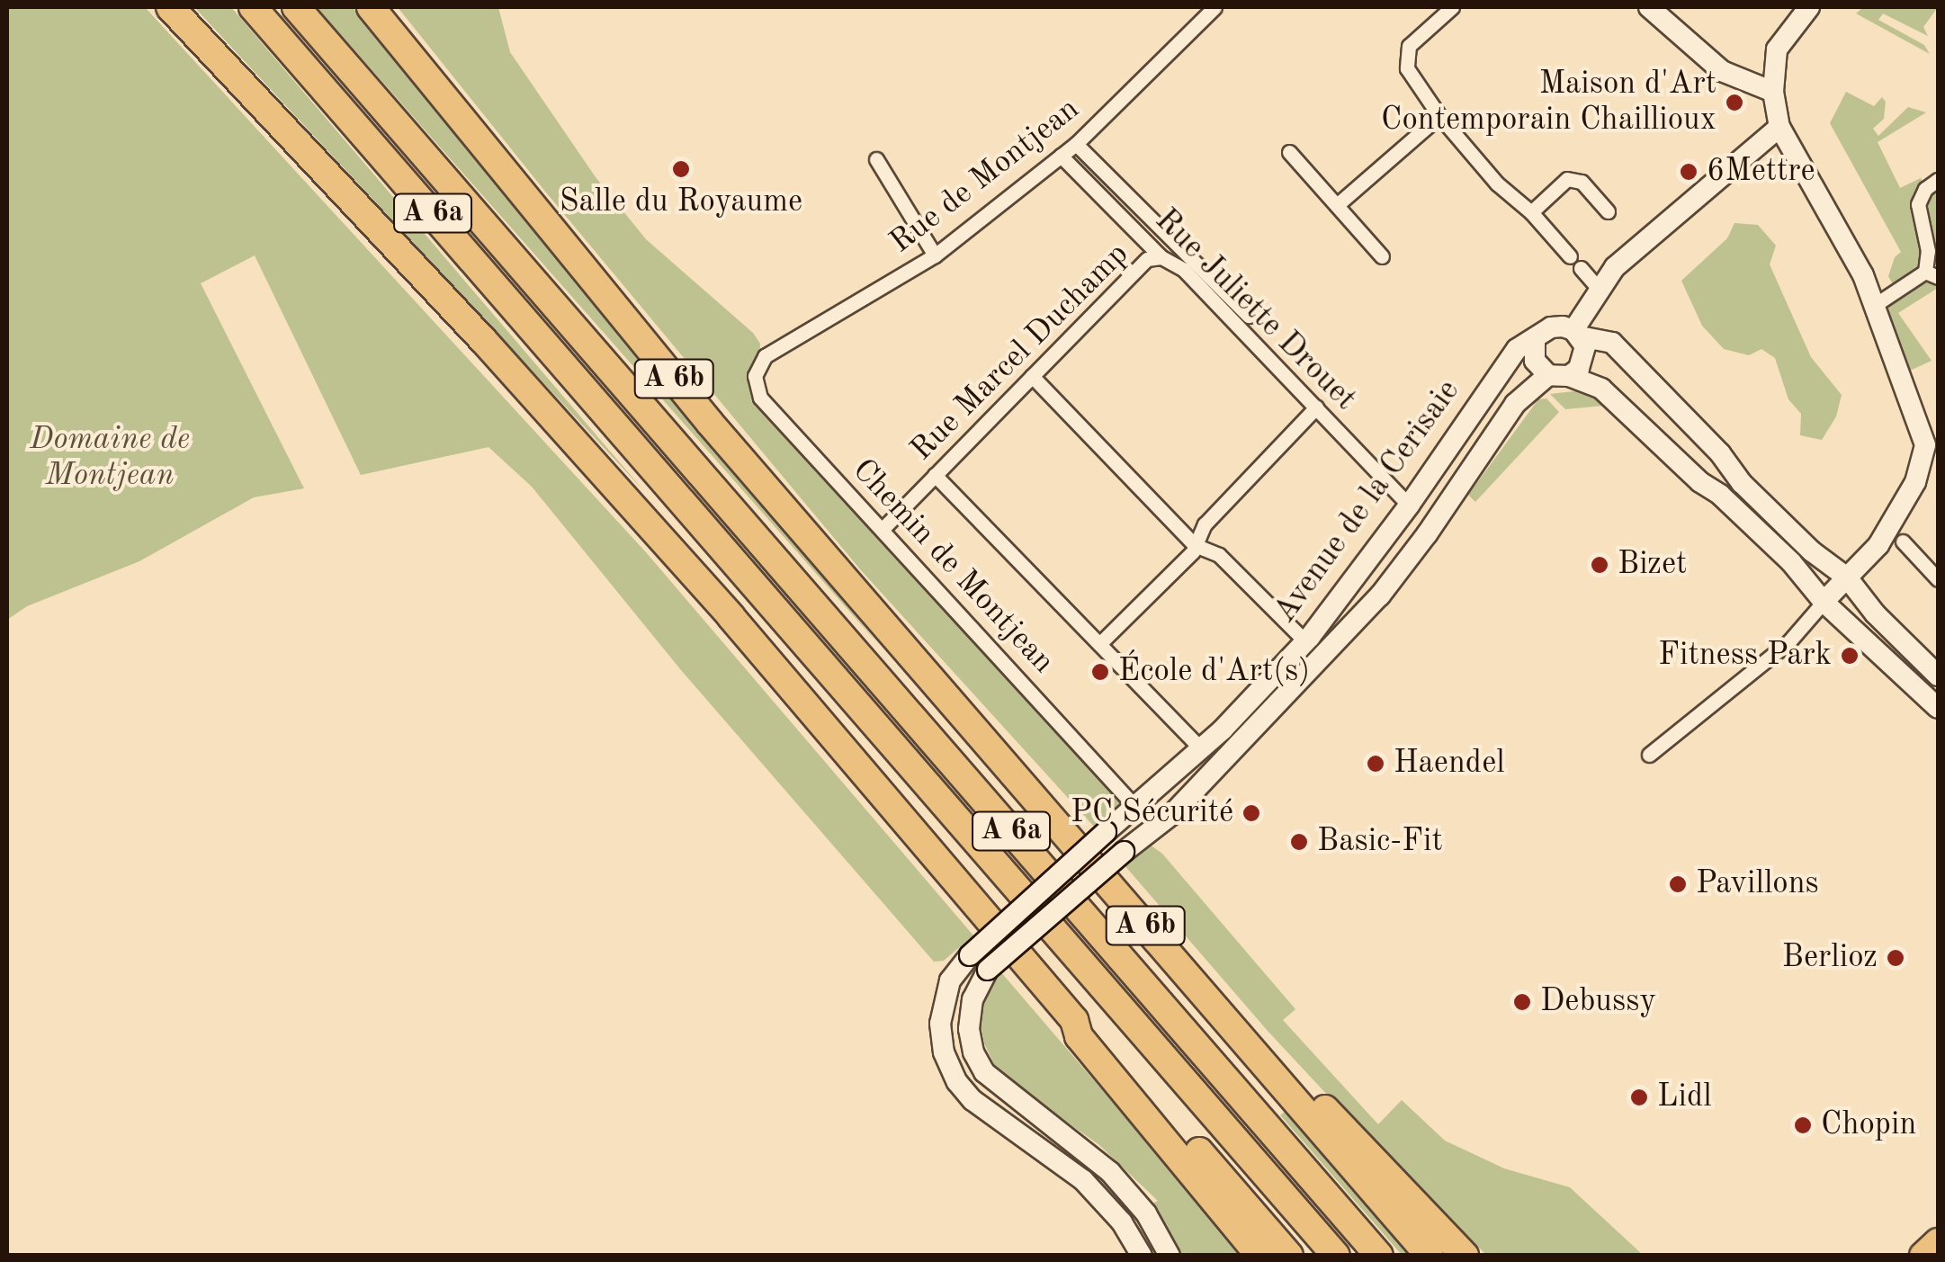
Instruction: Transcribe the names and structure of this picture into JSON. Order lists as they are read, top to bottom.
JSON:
{
  "streets": {
    "highway": ["A 6a", "A 6b"],
    "street": [
      "Rue de Montjean",
      "Rue Juliette Drouet",
      "Rue Marcel Duchamp",
      "Avenue de la Cerisaie",
      "Chemin de Montjean"
    ]
  },
  "crossings": [
    ["Rue de Montjean", "Rue Juliette Drouet"],
    ["Rue de Montjean", "Chemin de Montjean"],
    ["Rue Juliette Drouet", "Rue Marcel Duchamp"],
    ["Rue Juliette Drouet", "Avenue de la Cerisaie"],
    ["Rue Marcel Duchamp", "Chemin de Montjean"],
    ["Avenue de la Cerisaie", "Chemin de Montjean"]
  ],
  "parks": ["Domaine de Montjean"],
  "places": [
    "Maison d'Art Contemporain Chaillioux",
    "Salle du Royaume",
    "6Mettre",
    "Bizet",
    "Fitness Park",
    "École d'Art(s)",
    "Haendel",
    "PC Sécurité",
    "Basic-Fit",
    "Pavillons",
    "Berlioz",
    "Debussy",
    "Lidl",
    "Chopin"
  ]
}
